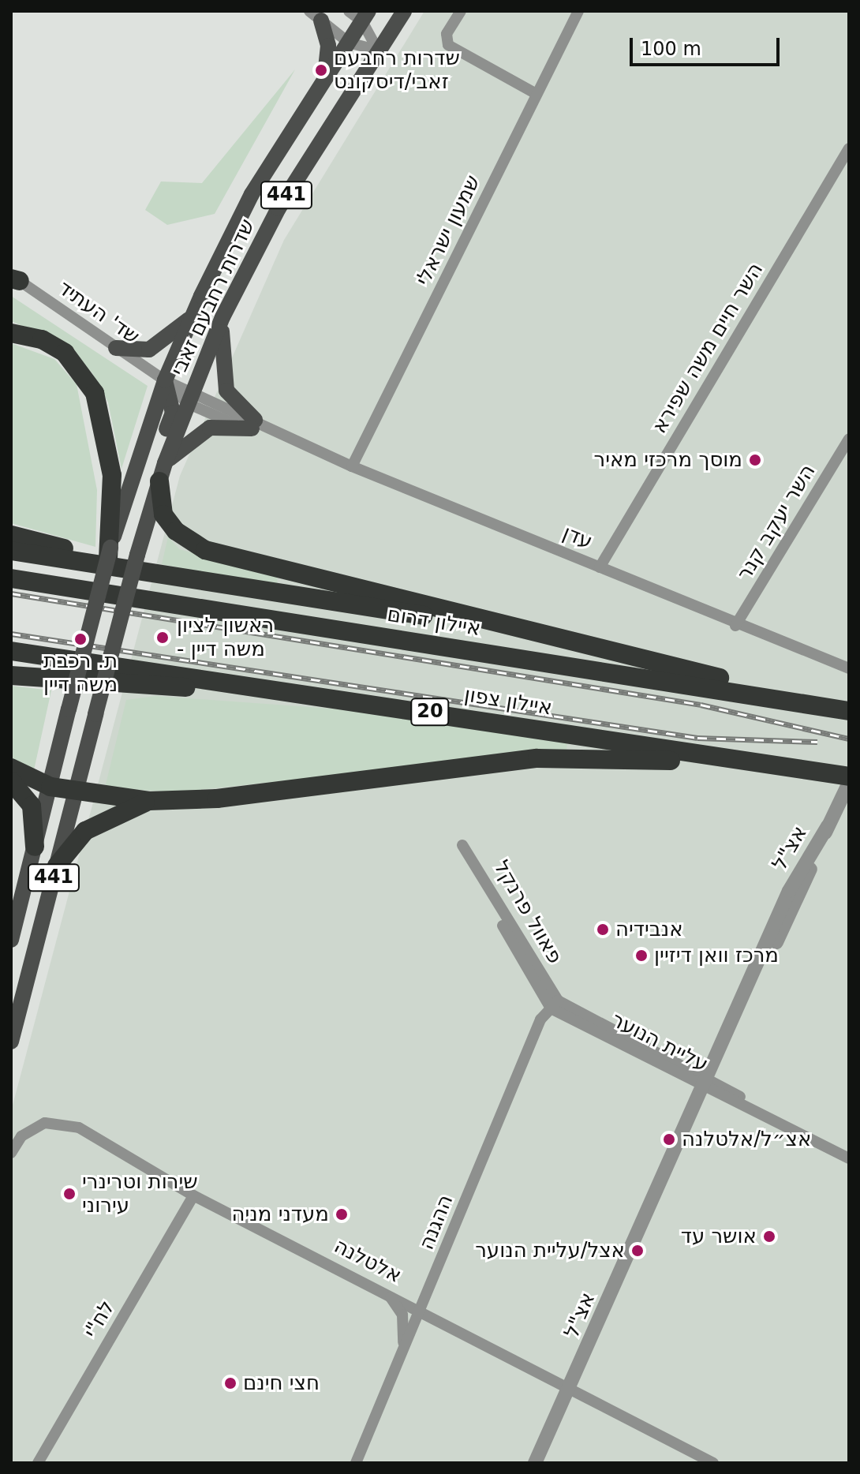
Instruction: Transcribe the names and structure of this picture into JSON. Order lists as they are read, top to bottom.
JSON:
{
  "streets": {
    "highway": ["איילון דרום", "איילון צפון", "20"],
    "main road": ["441", "שדרות רחבעם זאבי"],
    "street": [
      "שמעון ישראלי",
      "שד' העתיד",
      "השר חיים משה שפירא",
      "השר יעקב קנר",
      "עדן",
      "אצ\"ל",
      "פאוול פרנקל",
      "עליית הנוער",
      "ההגנה",
      "אלטלנה",
      "לח\"י"
    ]
  },
  "crossings": [
    ["441", "שדרות רחבעם זאבי"],
    ["441", "שד' העתיד"],
    ["441", "עדן"],
    ["שמעון ישראלי", "עדן"],
    ["שדרות רחבעם זאבי", "שד' העתיד"],
    ["שדרות רחבעם זאבי", "עדן"],
    ["שד' העתיד", "עדן"],
    ["השר חיים משה שפירא", "עדן"],
    ["השר יעקב קנר", "עדן"],
    ["איילון צפון", "אצ\"ל"],
    ["אצ\"ל", "עליית הנוער"],
    ["אצ\"ל", "אלטלנה"],
    ["פאוול פרנקל", "עליית הנוער"],
    ["פאוול פרנקל", "ההגנה"],
    ["עליית הנוער", "ההגנה"],
    ["ההגנה", "אלטלנה"],
    ["אלטלנה", "לח\"י"]
  ],
  "places": [
    "שדרות רחבעם זאבי/דיסקונט",
    "מוסך מרכזי מאיר",
    "ראשון לציון - משה דיין",
    "ת. רכבת משה דיין",
    "אנבידיה",
    "מרכז וואן דיזיין",
    "אצ״ל/אלטלנה",
    "שירות וטרינרי עירוני",
    "מעדני מניה",
    "אושר עד",
    "אצל/עליית הנוער",
    "חצי חינם"
  ],
  "scale_bar": "100 m"
}
